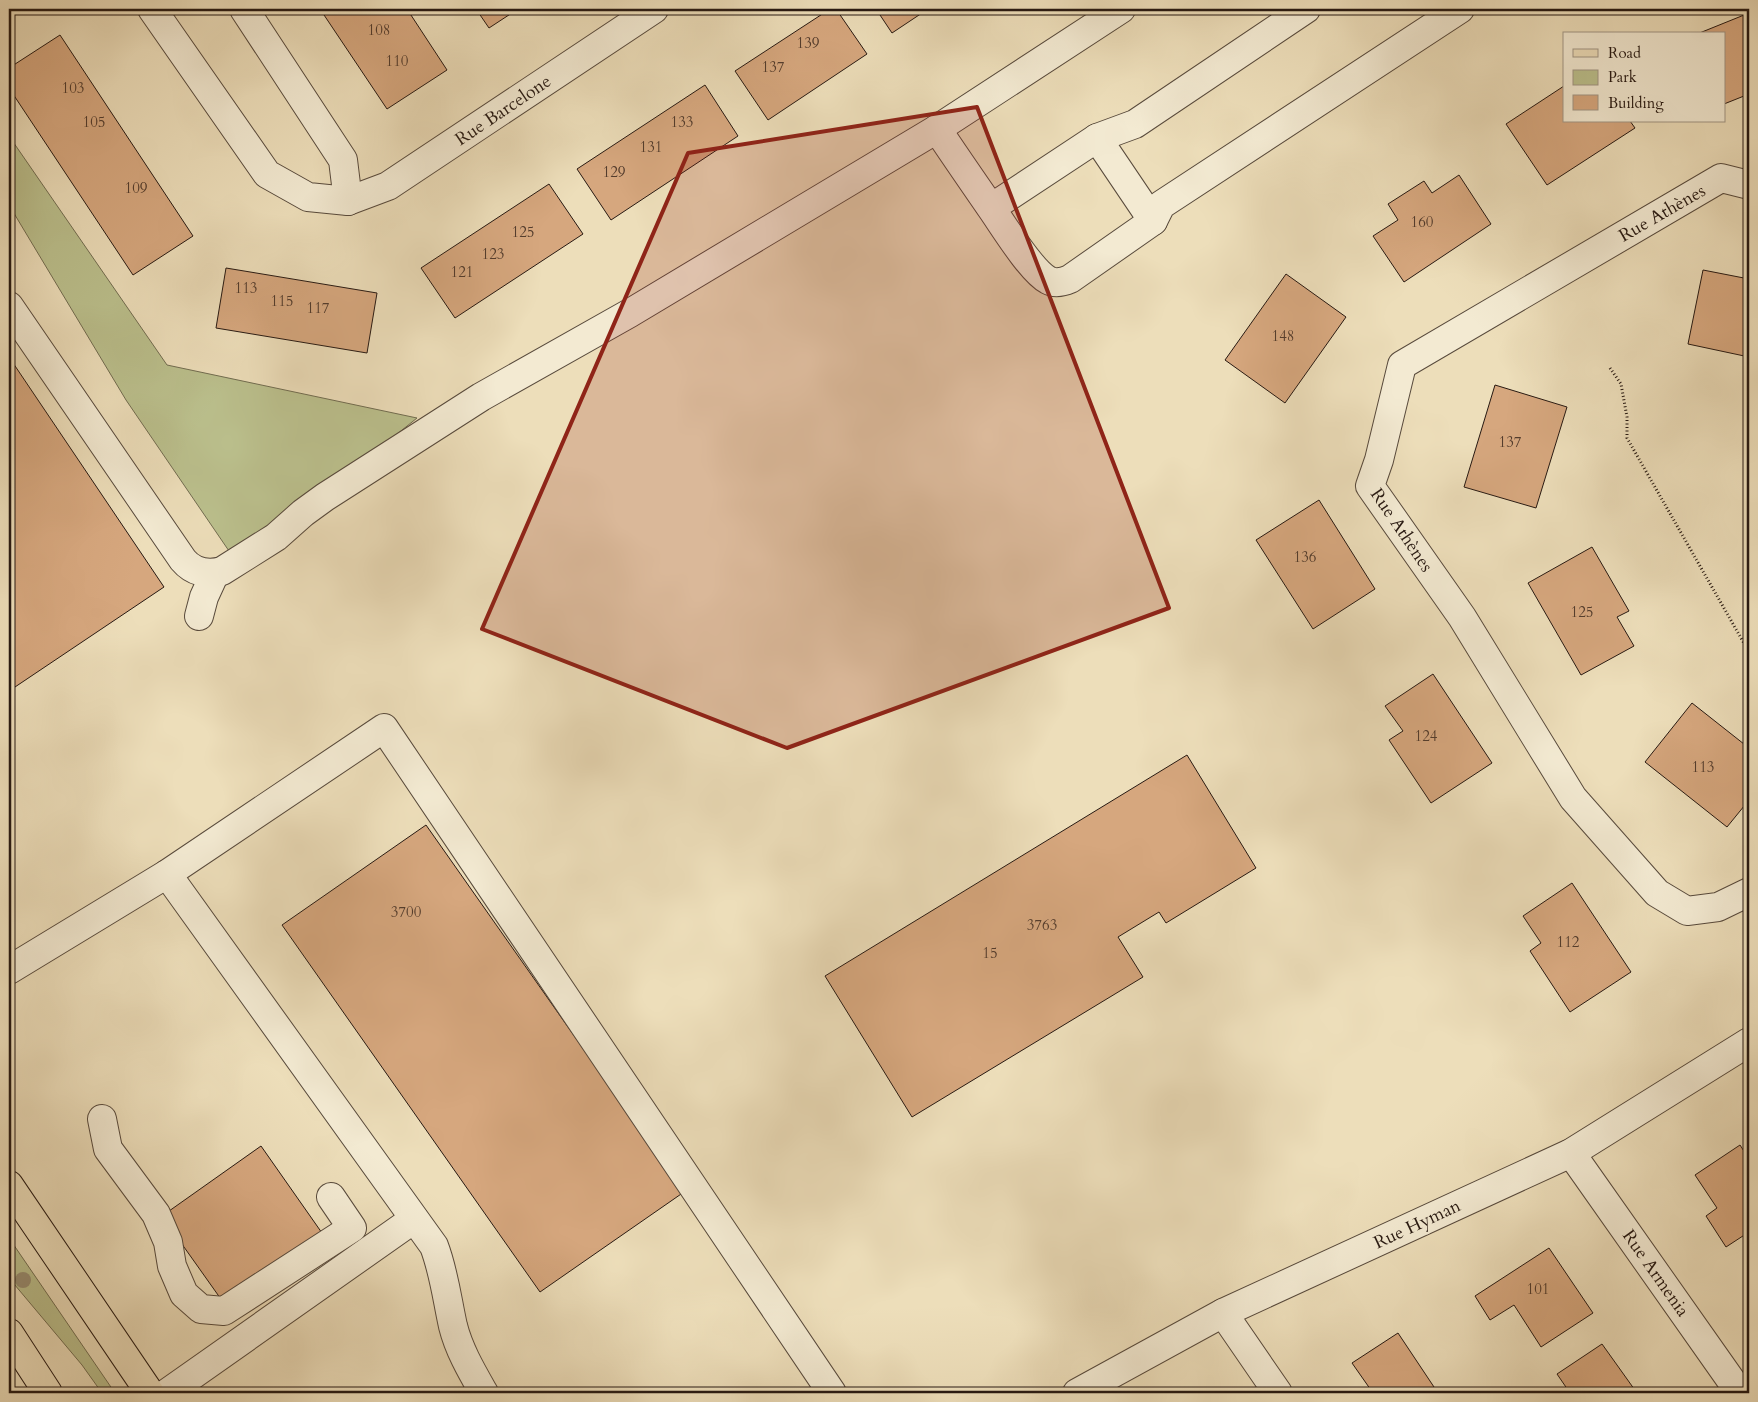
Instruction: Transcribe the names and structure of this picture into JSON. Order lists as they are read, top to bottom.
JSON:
{
  "streets": {
    "street": [
      "Rue Barcelone",
      "Rue Athènes",
      "Rue Hyman",
      "Rue Armenia"
    ]
  },
  "crossings": [
    ["Rue Hyman", "Rue Armenia"]
  ],
  "house_numbers": [
    "108",
    "139",
    "110",
    "137",
    "103",
    "105",
    "133",
    "131",
    "129",
    "109",
    "160",
    "125",
    "123",
    "121",
    "113",
    "115",
    "117",
    "148",
    "137",
    "136",
    "125",
    "124",
    "113",
    "3700",
    "3763",
    "112",
    "15",
    "101"
  ],
  "legend": ["Road", "Park", "Building"]
}
